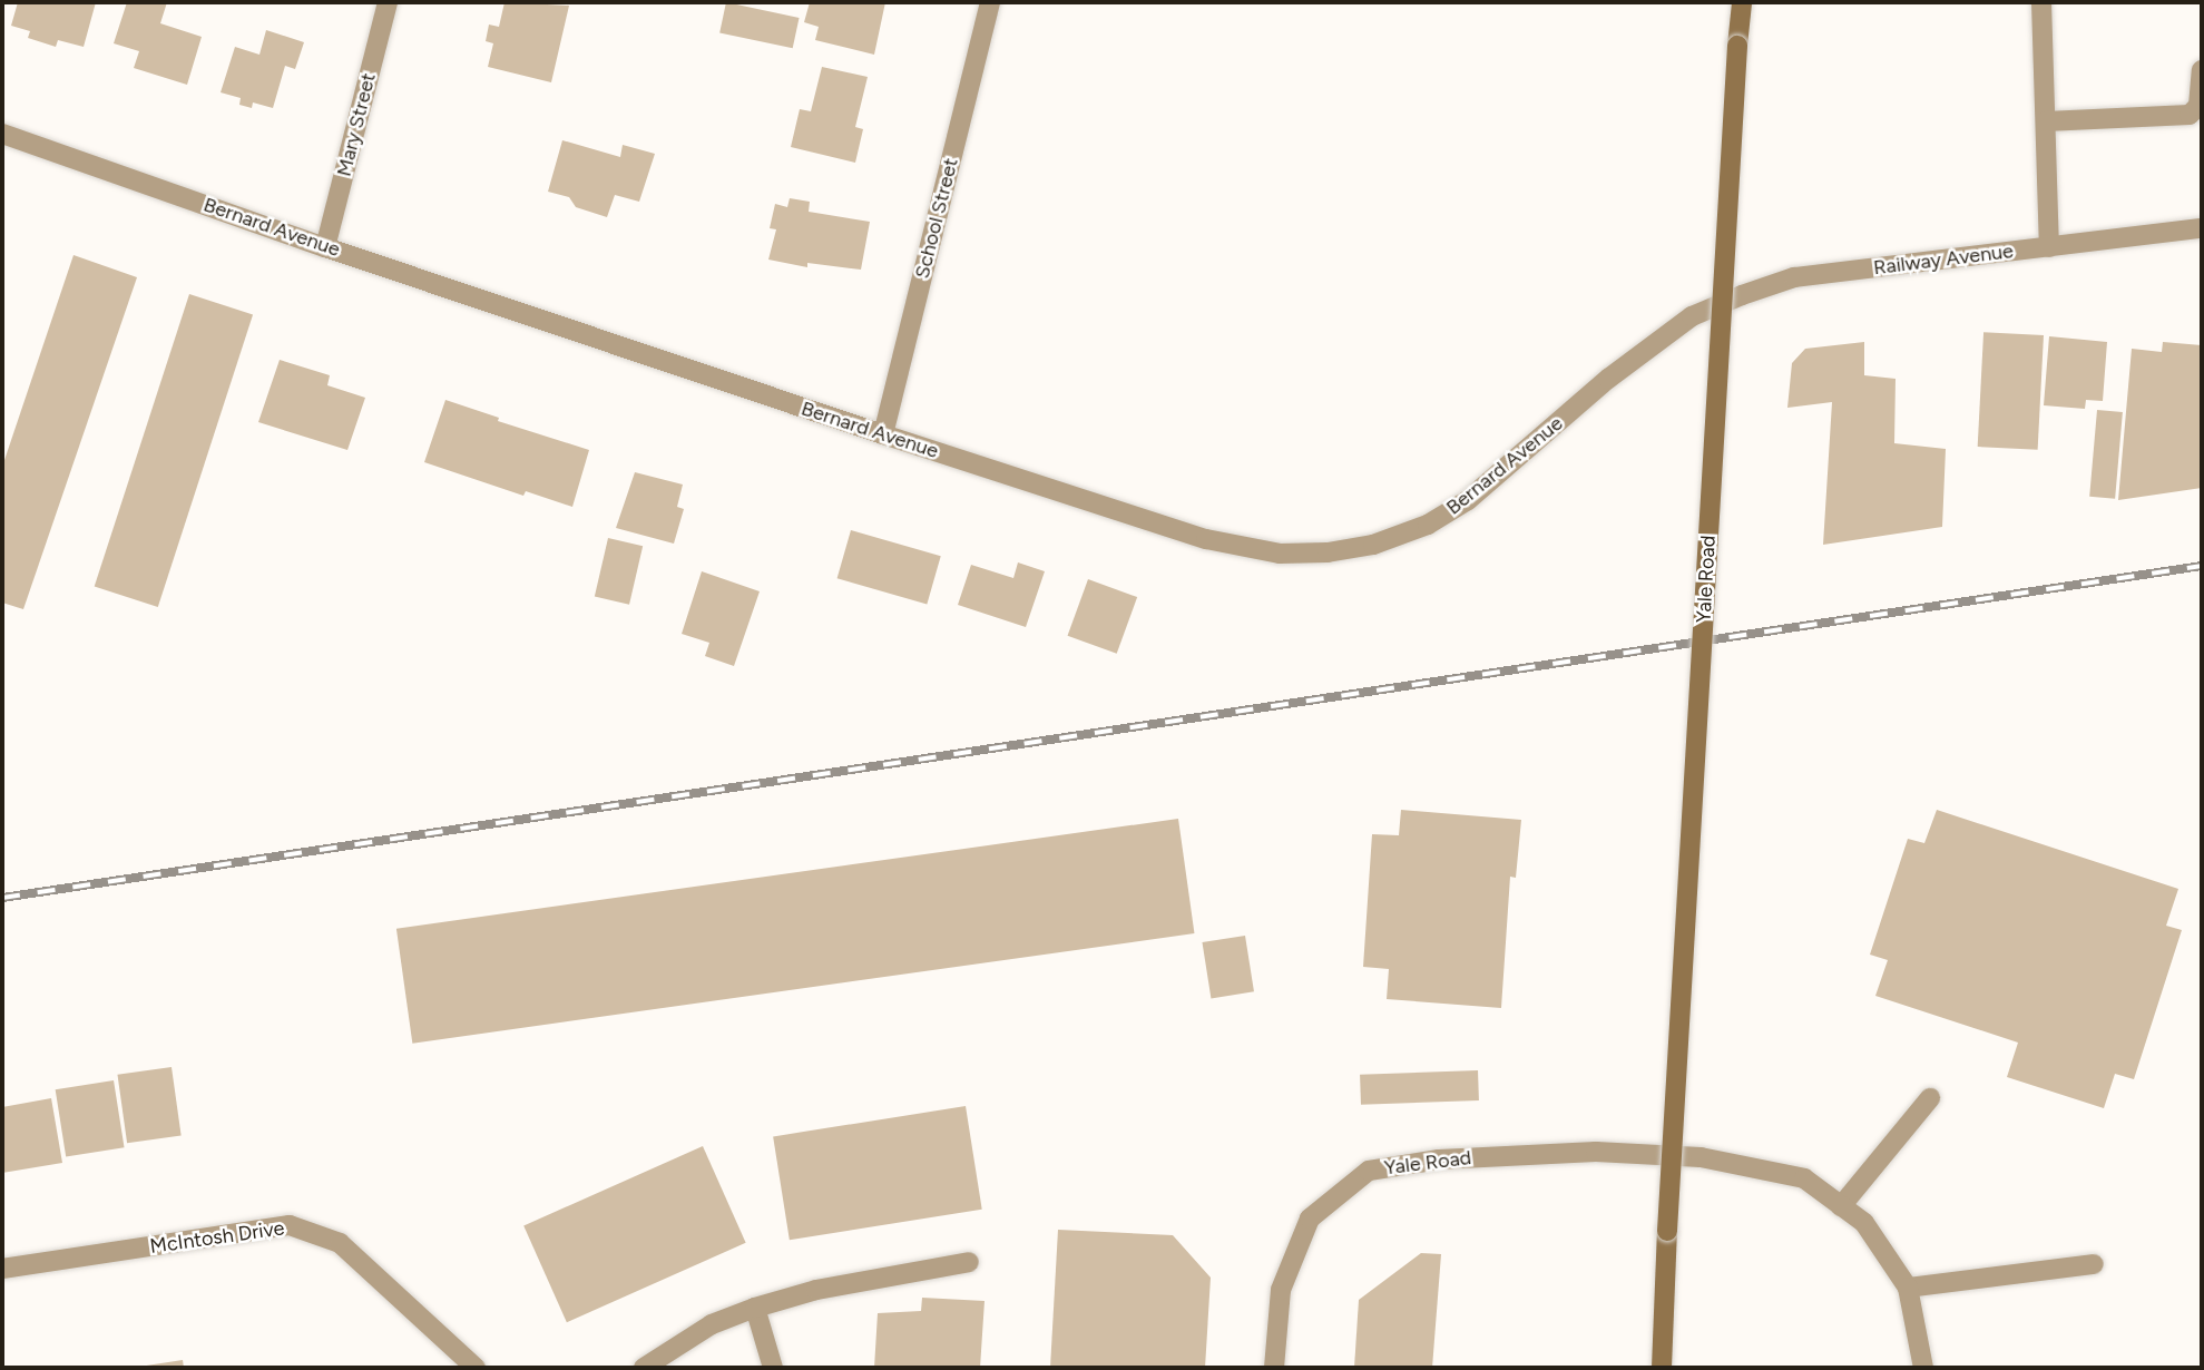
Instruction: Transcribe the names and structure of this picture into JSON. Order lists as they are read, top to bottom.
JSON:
{
  "streets": {
    "main road": ["Yale Road"],
    "street": [
      "Mary Street",
      "School Street",
      "Bernard Avenue",
      "Railway Avenue",
      "McIntosh Drive"
    ]
  },
  "crossings": [
    ["Mary Street", "Bernard Avenue"],
    ["School Street", "Bernard Avenue"],
    ["Bernard Avenue", "Railway Avenue"]
  ]
}
